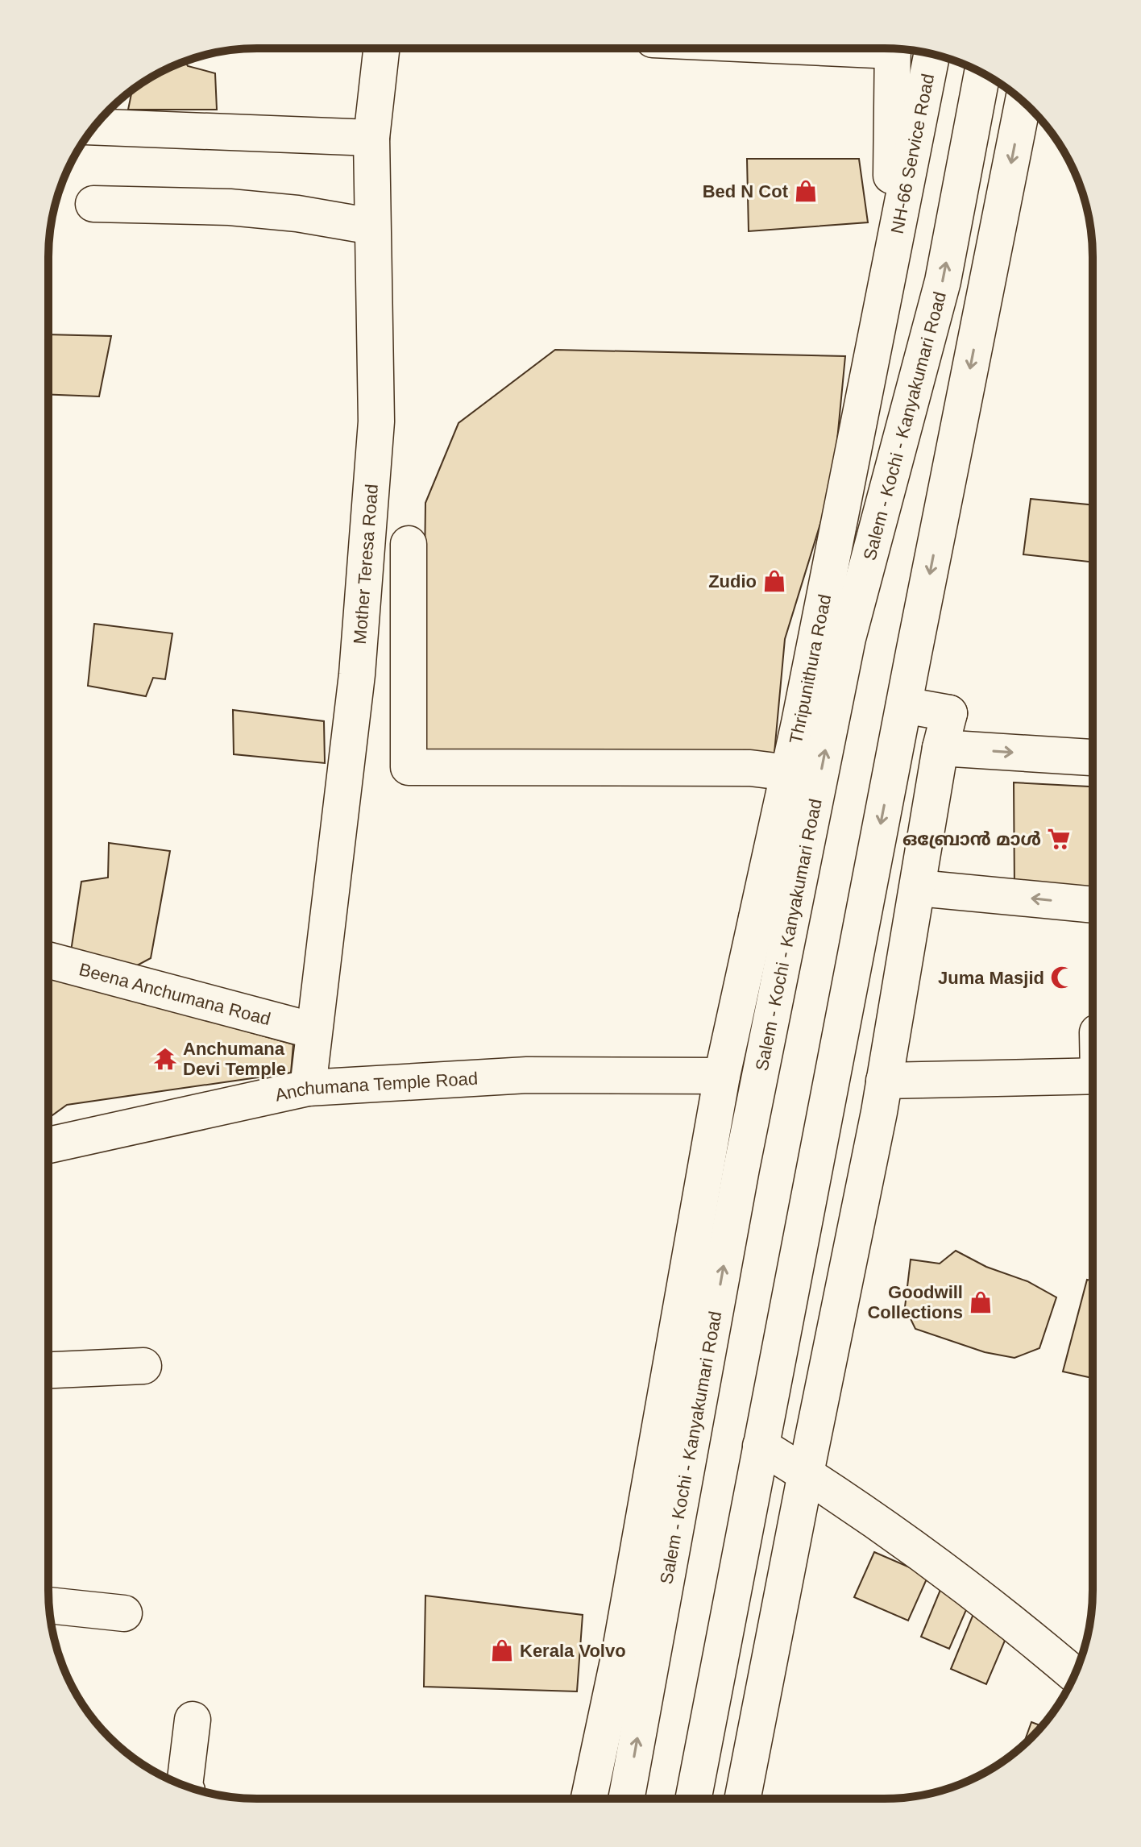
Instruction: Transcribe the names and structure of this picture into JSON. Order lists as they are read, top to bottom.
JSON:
{
  "streets": {
    "main road": [
      "NH-66 Service Road",
      "Salem - Kochi - Kanyakumari Road",
      "Mother Teresa Road",
      "Thripunithura Road",
      "Beena Anchumana Road",
      "Anchumana Temple Road"
    ]
  },
  "crossings": [
    ["NH-66 Service Road", "Thripunithura Road"],
    ["Salem - Kochi - Kanyakumari Road", "Thripunithura Road"],
    ["Mother Teresa Road", "Beena Anchumana Road"],
    ["Mother Teresa Road", "Anchumana Temple Road"],
    ["Thripunithura Road", "Anchumana Temple Road"]
  ],
  "places": {
    "shop": [
      "Bed N Cot",
      "Zudio",
      "Goodwill Collections",
      "Kerala Volvo"
    ],
    "supermarket": ["ഒബ്രോൻ മാൾ"],
    "mosque": ["Juma Masjid"],
    "temple": ["Anchumana Devi Temple"]
  }
}
